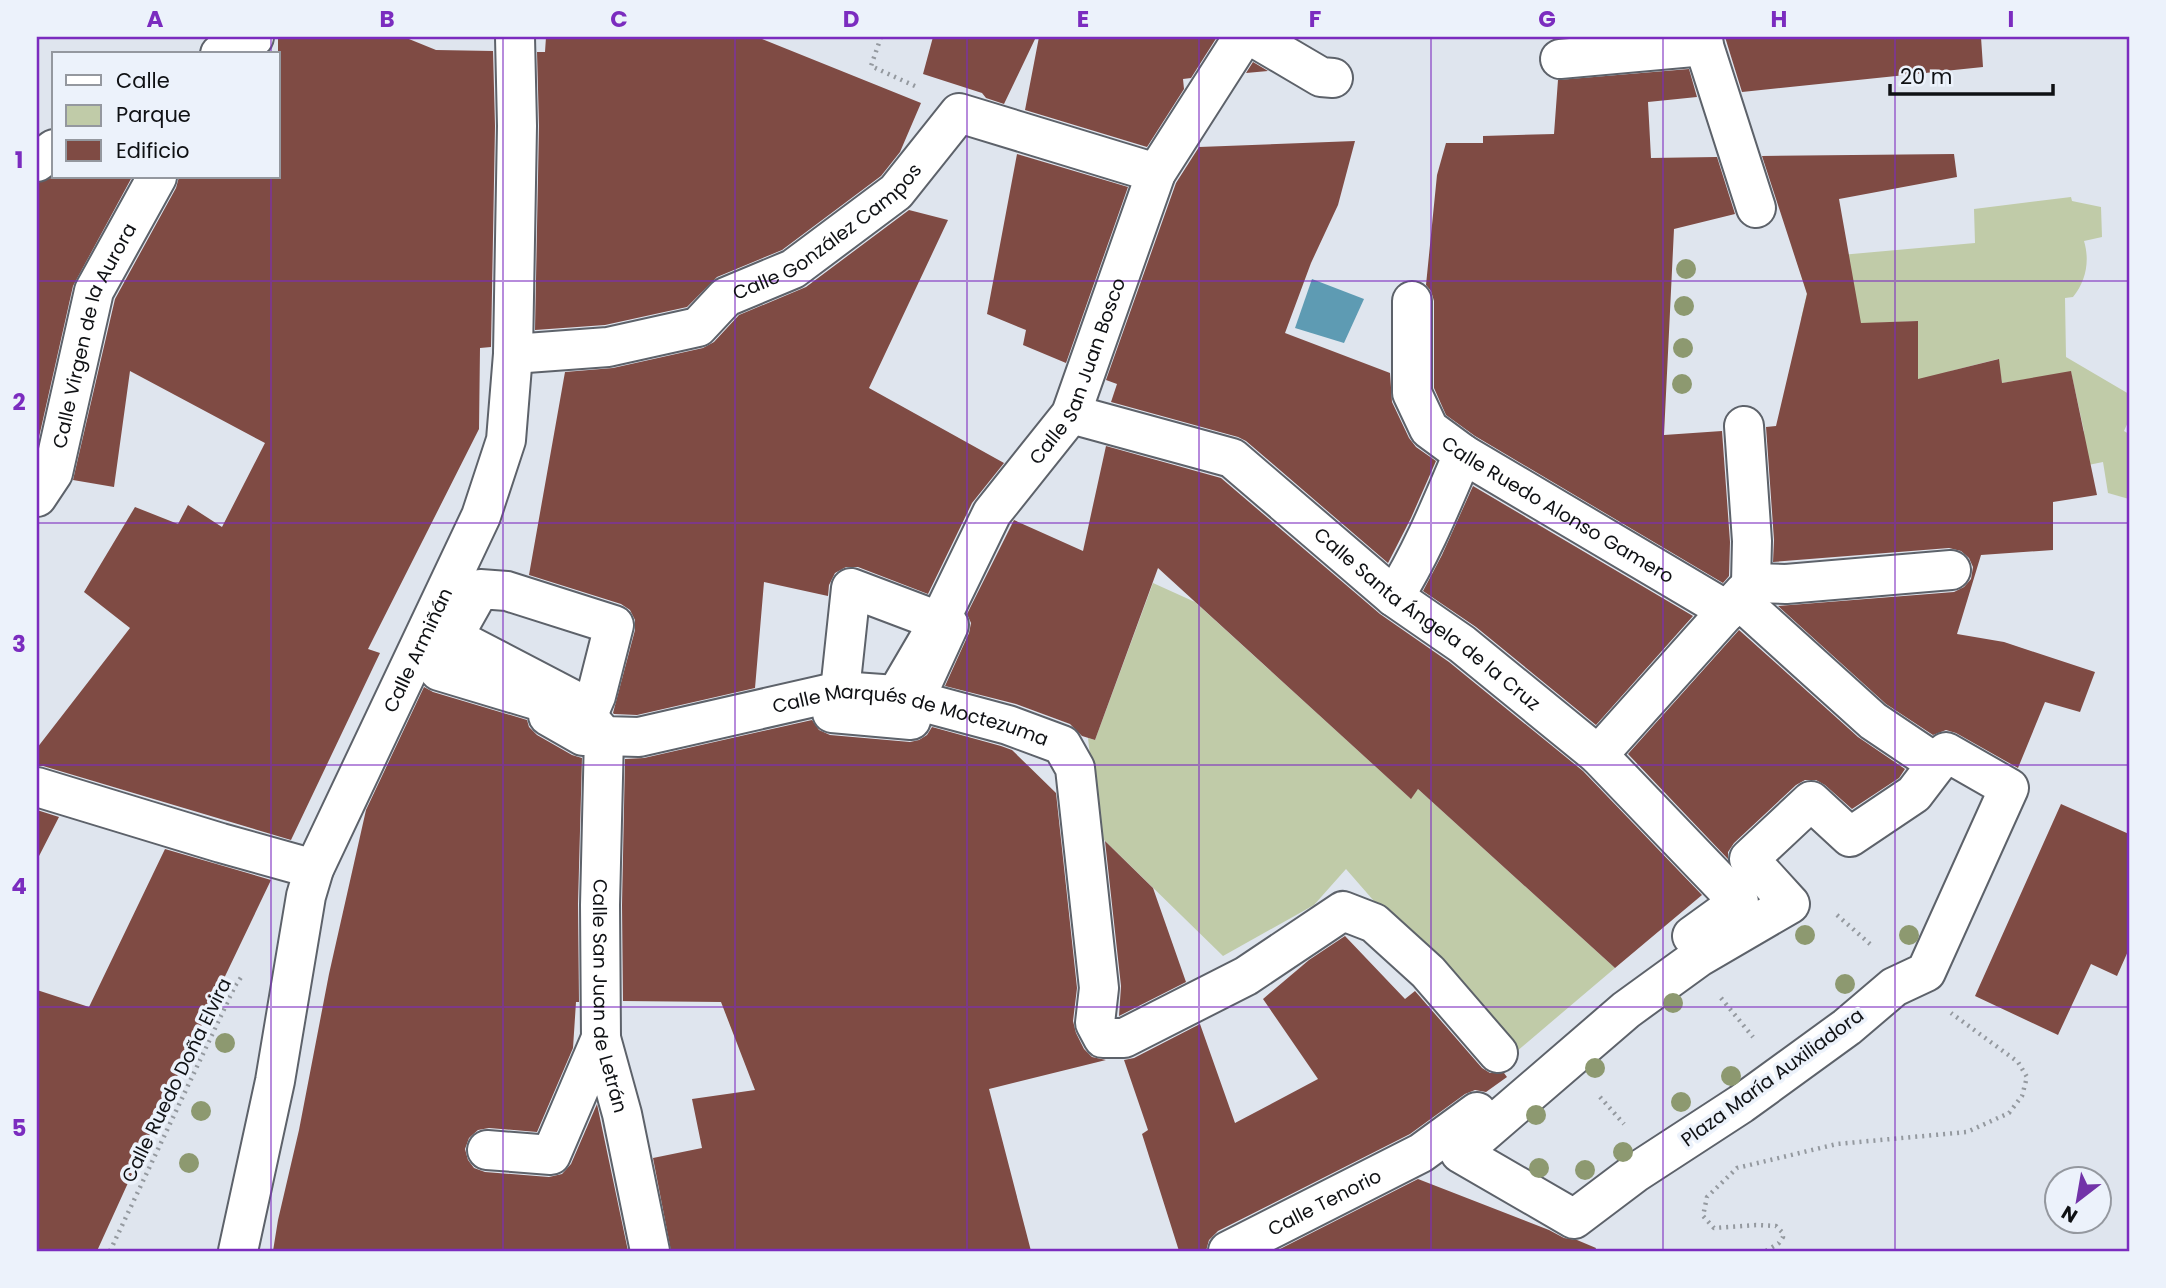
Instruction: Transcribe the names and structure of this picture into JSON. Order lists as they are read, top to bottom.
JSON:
{
  "streets": {
    "street": [
      "Calle González Campos",
      "Calle Virgen de la Aurora",
      "Calle San Juan Bosco",
      "Calle Ruedo Alonso Gamero",
      "Calle Santa Ángela de la Cruz",
      "Calle Armiñán",
      "Calle Marqués de Moctezuma",
      "Calle San Juan de Letrán",
      "Plaza María Auxiliadora",
      "Calle Tenorio"
    ],
    "path": ["Calle Ruedo Doña Elvira"]
  },
  "crossings": [
    ["Calle González Campos", "Calle Armiñán"],
    ["Calle San Juan Bosco", "Calle Santa Ángela de la Cruz"],
    ["Calle San Juan Bosco", "Calle Marqués de Moctezuma"],
    ["Calle Ruedo Alonso Gamero", "Plaza María Auxiliadora"],
    ["Calle Santa Ángela de la Cruz", "Calle Tenorio"],
    ["Calle Armiñán", "Calle San Juan de Letrán"],
    ["Calle Marqués de Moctezuma", "Calle San Juan de Letrán"]
  ],
  "legend": ["Calle", "Parque", "Edificio"],
  "scale_bar": "20 m",
  "north": "bottom left",
  "grid": {
    "columns": [
      "A",
      "B",
      "C",
      "D",
      "E",
      "F",
      "G",
      "H",
      "I"
    ],
    "rows": [
      "1",
      "2",
      "3",
      "4",
      "5"
    ]
  }
}
